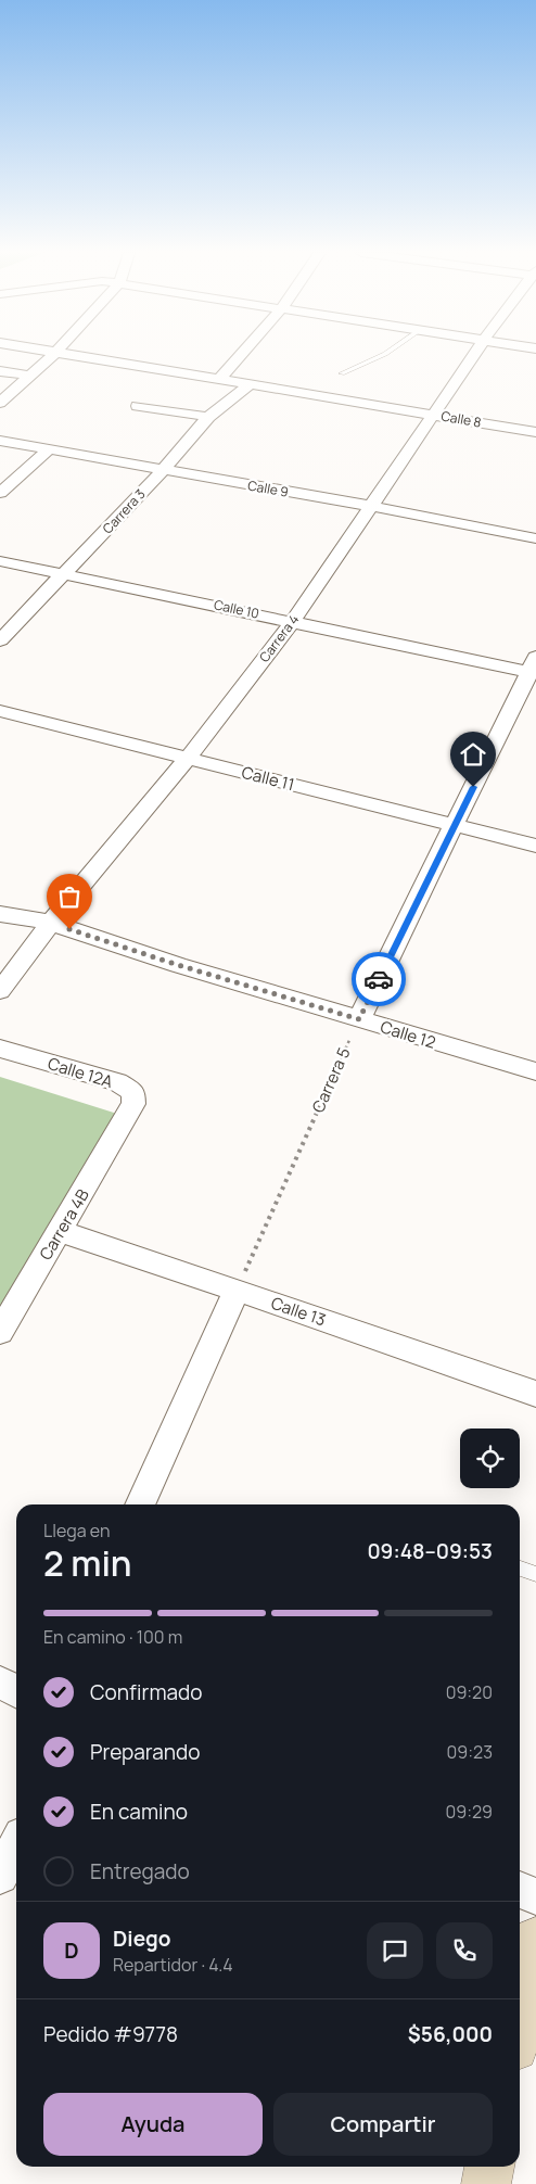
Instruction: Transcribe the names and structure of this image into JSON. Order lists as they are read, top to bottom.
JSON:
{
  "streets": {
    "street": [
      "Calle 8",
      "Calle 9",
      "Carrera 3",
      "Calle 10",
      "Carrera 4",
      "Calle 11",
      "Calle 12",
      "Calle 12A",
      "Carrera 4B",
      "Calle 13"
    ],
    "path": ["Carrera 5"]
  },
  "crossings": [
    ["Calle 8", "Carrera 3"],
    ["Calle 8", "Carrera 4"],
    ["Calle 9", "Carrera 3"],
    ["Calle 9", "Carrera 4"],
    ["Carrera 3", "Calle 10"],
    ["Calle 10", "Carrera 4"],
    ["Carrera 4", "Calle 11"],
    ["Carrera 4", "Calle 12"],
    ["Calle 12", "Carrera 5"],
    ["Calle 12A", "Carrera 4B"],
    ["Carrera 5", "Calle 13"],
    ["Carrera 4B", "Calle 13"]
  ],
  "page": {
    "heading": ["2 min", "Llega en", "09:48–09:53"],
    "panel": [
      "Diego",
      "Repartidor · 4.4",
      "Pedido #9778",
      "$56,000"
    ],
    "bar": "En camino · 100 m",
    "list": [
      ["Confirmado", "09:20"],
      ["Preparando", "09:23"],
      ["En camino", "09:29"],
      "Entregado"
    ],
    "round": "D",
    "buttons": ["Ayuda", "Compartir"]
  }
}
